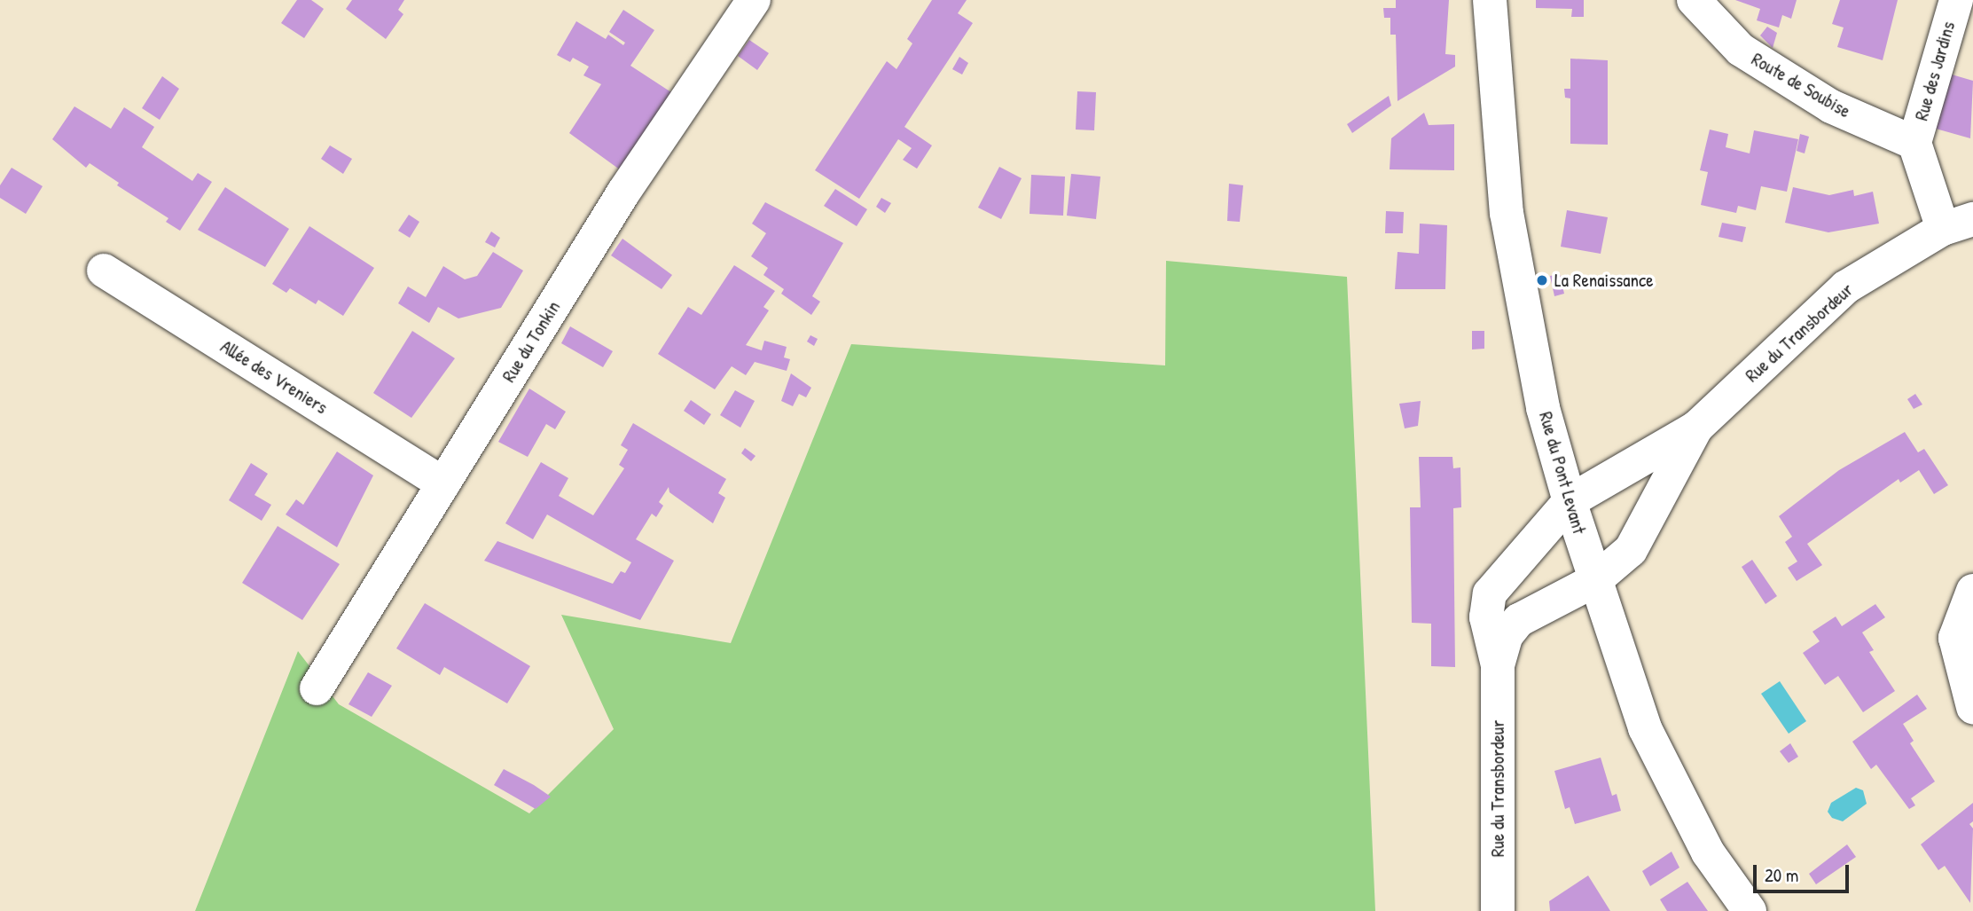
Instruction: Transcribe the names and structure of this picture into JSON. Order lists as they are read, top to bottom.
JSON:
{
  "streets": {
    "street": [
      "Rue des Jardins",
      "Route de Soubise",
      "Rue du Transbordeur",
      "Rue du Tonkin",
      "Allée des Vreniers",
      "Rue du Pont Levant"
    ]
  },
  "crossings": [
    ["Rue des Jardins", "Route de Soubise"],
    ["Rue du Transbordeur", "Rue du Pont Levant"],
    ["Rue du Tonkin", "Allée des Vreniers"]
  ],
  "places": ["La Renaissance"],
  "scale_bar": "20 m"
}
